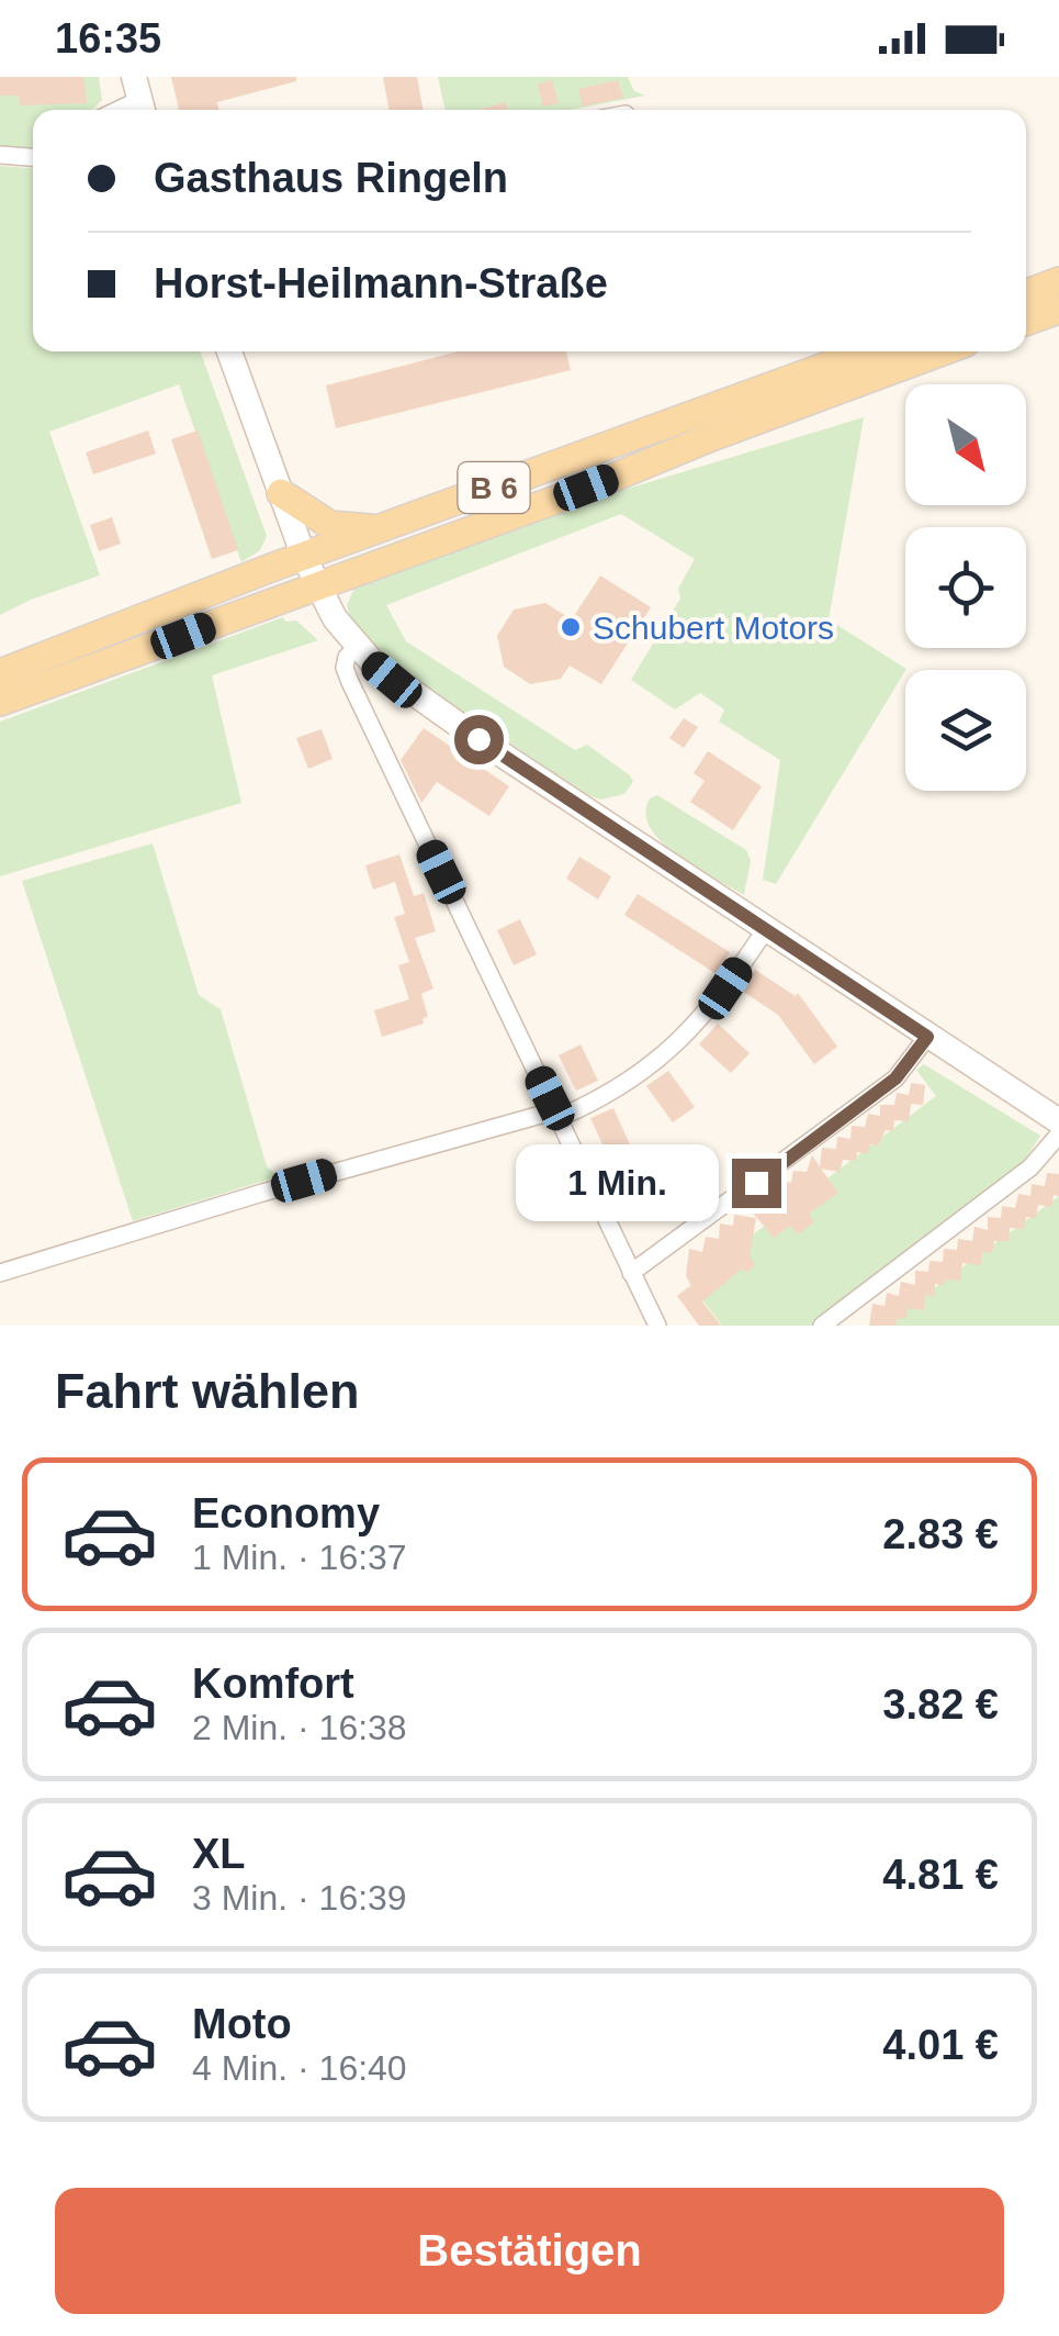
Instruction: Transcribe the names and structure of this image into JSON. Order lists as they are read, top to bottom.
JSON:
{
  "streets": {
    "main road": ["B 6"]
  },
  "places": ["Schubert Motors"],
  "north": "bottom right",
  "page": {
    "status": "16:35",
    "banner": ["Gasthaus Ringeln", "Horst-Heilmann-Straße"],
    "bubble": "1 Min.",
    "heading": "Fahrt wählen",
    "list": [
      {
        "name": "Economy",
        "note": "1 Min. · 16:37",
        "value": "2.83 €"
      },
      {
        "name": "Komfort",
        "note": "2 Min. · 16:38",
        "value": "3.82 €"
      },
      {
        "name": "XL",
        "note": "3 Min. · 16:39",
        "value": "4.81 €"
      },
      {
        "name": "Moto",
        "note": "4 Min. · 16:40",
        "value": "4.01 €"
      }
    ],
    "buttons": "Bestätigen"
  }
}
